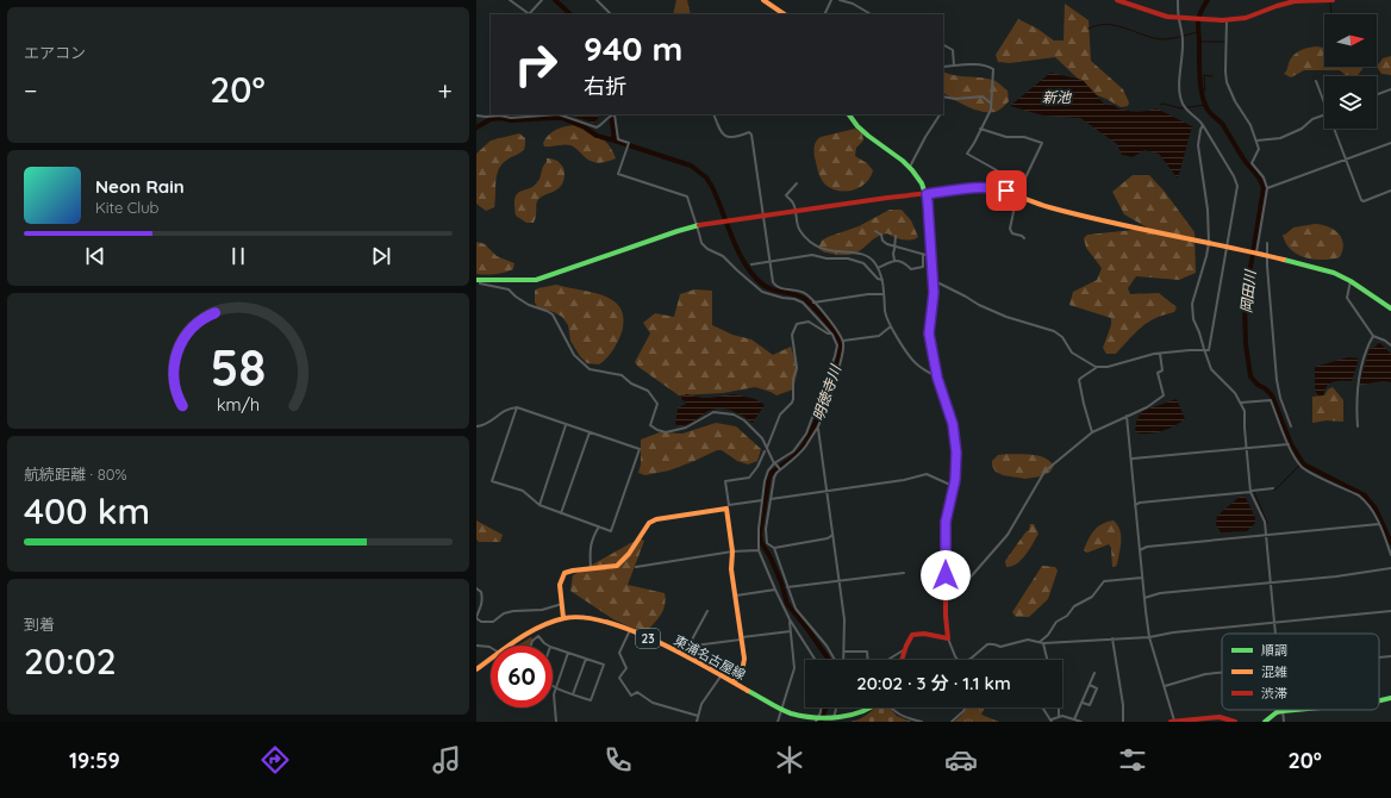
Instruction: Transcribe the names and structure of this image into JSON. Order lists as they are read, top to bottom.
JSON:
{
  "streets": {
    "street": ["23", "東浦名古屋線"]
  },
  "water": ["新池", "岡田川", "明徳寺川"],
  "legend": ["順調", "混雑", "渋滞"],
  "north": "right",
  "page": {
    "tile": [
      "エアコン",
      ["航続距離 · 80%", "400 km"],
      ["到着", "20:02"]
    ],
    "turn": ["940 m", "右折"],
    "heat": ["−", "20°", "+"],
    "song": ["Neon Rain", "Kite Club"],
    "limit": "60",
    "trip": "20:02 · 3 分 · 1.1 km",
    "tabs": ["19:59", "20°"],
    "gauge": ["58", "km/h"]
  }
}
